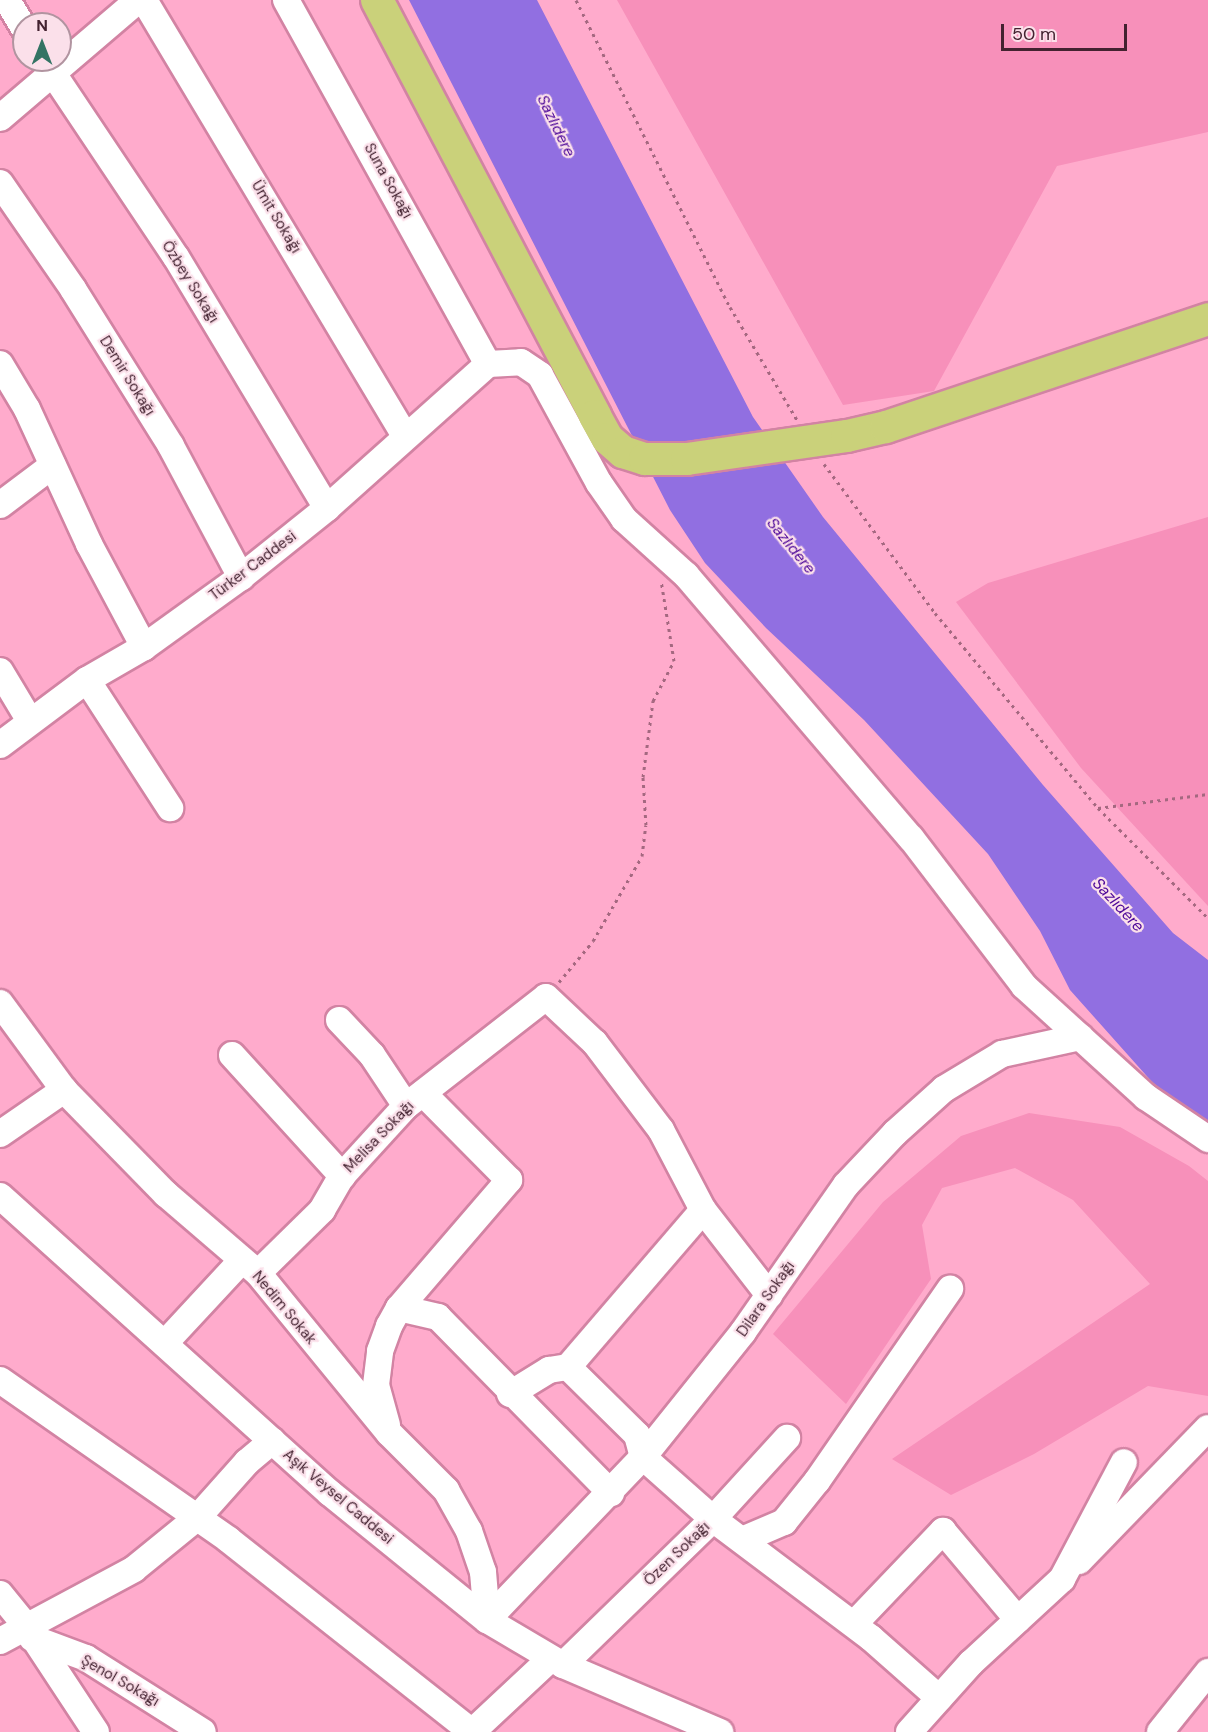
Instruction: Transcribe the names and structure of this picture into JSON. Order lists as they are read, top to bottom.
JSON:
{
  "streets": {
    "street": [
      "Suna Sokağı",
      "Ümit Sokağı",
      "Özbey Sokağı",
      "Demir Sokağı",
      "Türker Caddesi",
      "Melisa Sokağı",
      "Dilara Sokağı",
      "Nedim Sokak",
      "Aşık Veysel Caddesi",
      "Özen Sokağı",
      "Şenol Sokağı"
    ]
  },
  "crossings": [
    ["Suna Sokağı", "Türker Caddesi"],
    ["Ümit Sokağı", "Türker Caddesi"],
    ["Özbey Sokağı", "Türker Caddesi"],
    ["Demir Sokağı", "Türker Caddesi"],
    ["Melisa Sokağı", "Nedim Sokak"],
    ["Melisa Sokağı", "Aşık Veysel Caddesi"],
    ["Dilara Sokağı", "Nedim Sokak"],
    ["Dilara Sokağı", "Aşık Veysel Caddesi"],
    ["Nedim Sokak", "Aşık Veysel Caddesi"],
    ["Aşık Veysel Caddesi", "Özen Sokağı"]
  ],
  "water": ["Sazlıdere"],
  "scale_bar": "50 m",
  "north": "top"
}
